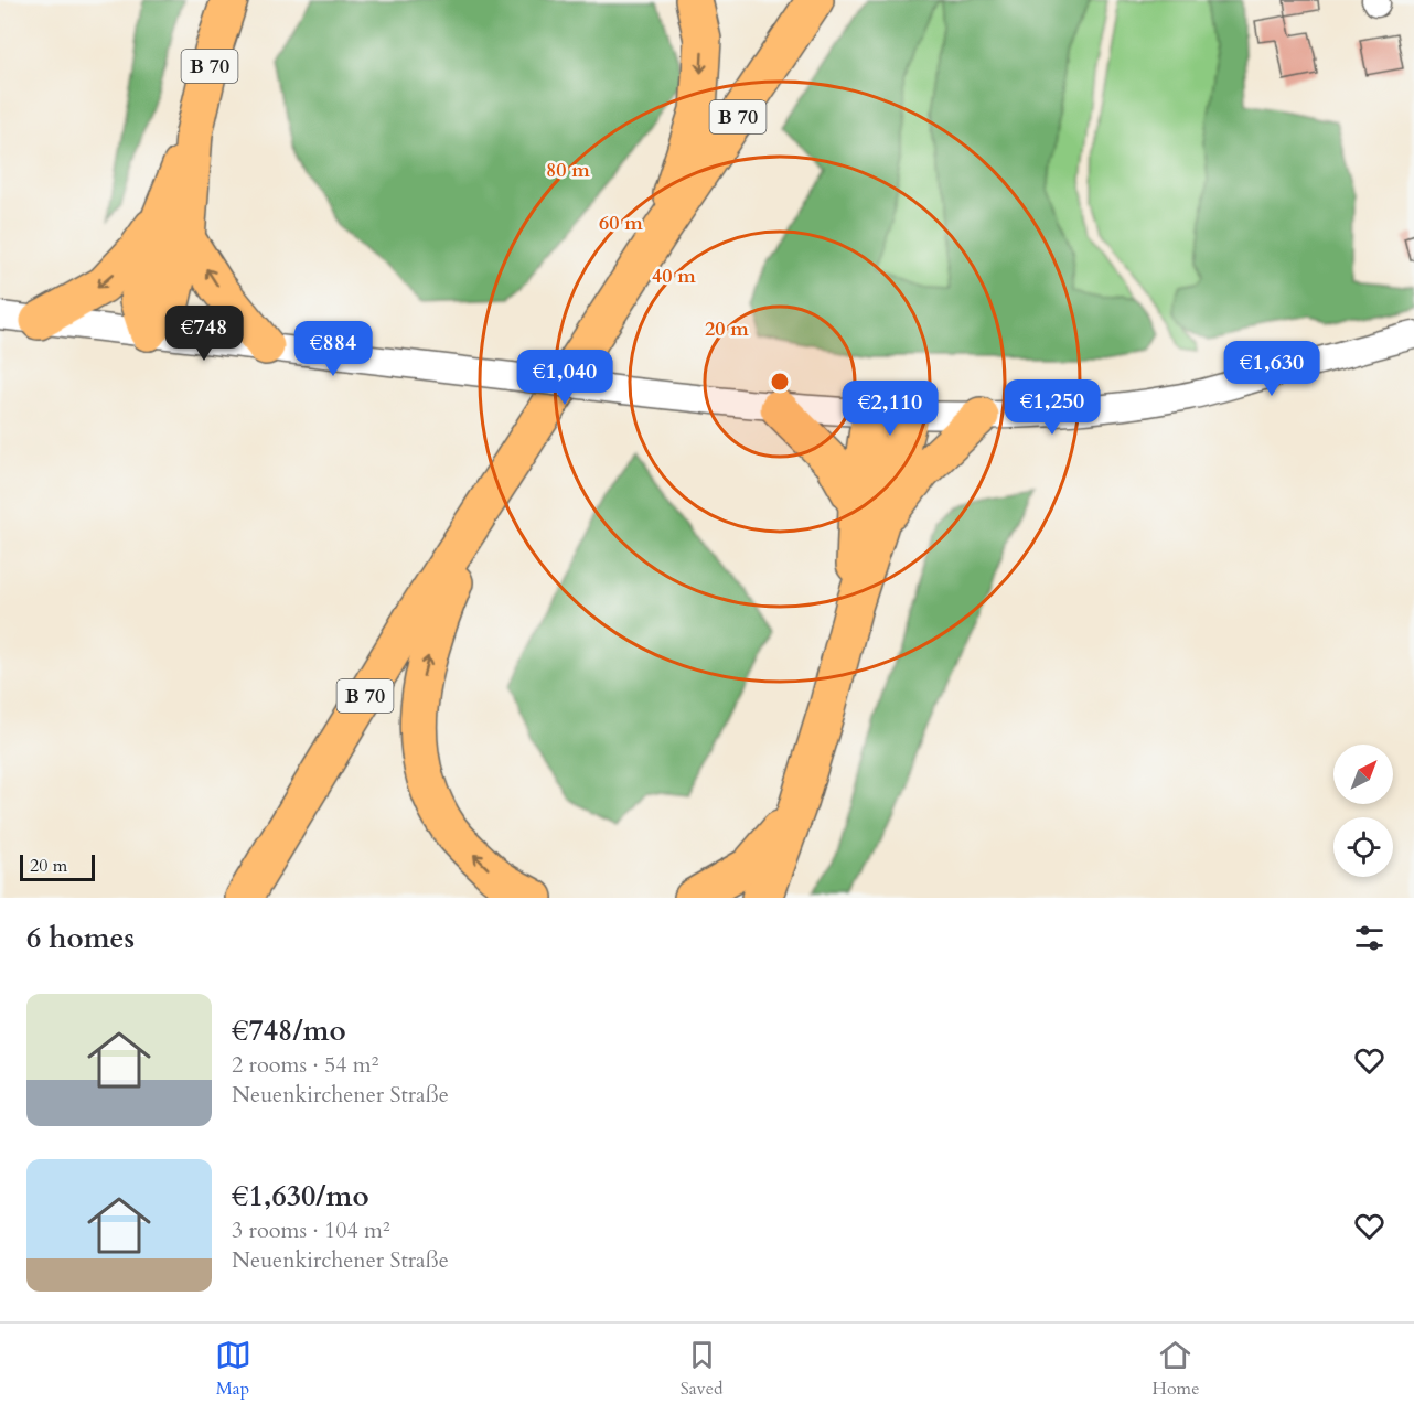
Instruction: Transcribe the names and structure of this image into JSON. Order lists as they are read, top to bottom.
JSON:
{
  "streets": {
    "highway": ["B 70"]
  },
  "scale_bar": "20 m",
  "north": "top right",
  "page": {
    "price": [
      "€748",
      "€884",
      "€1,630",
      "€1,040",
      "€1,250",
      "€2,110"
    ],
    "scale": "20 m",
    "heading": "6 homes",
    "list": [
      {
        "name": "€748/mo",
        "note": "2 rooms · 54 m² · Neuenkirchener Straße"
      },
      {
        "name": "€1,630/mo",
        "note": "3 rooms · 104 m² · Neuenkirchener Straße"
      }
    ],
    "tabs": ["Map", "Saved", "Home"]
  },
  "rings": [
    "80 m",
    "60 m",
    "40 m",
    "20 m"
  ]
}
